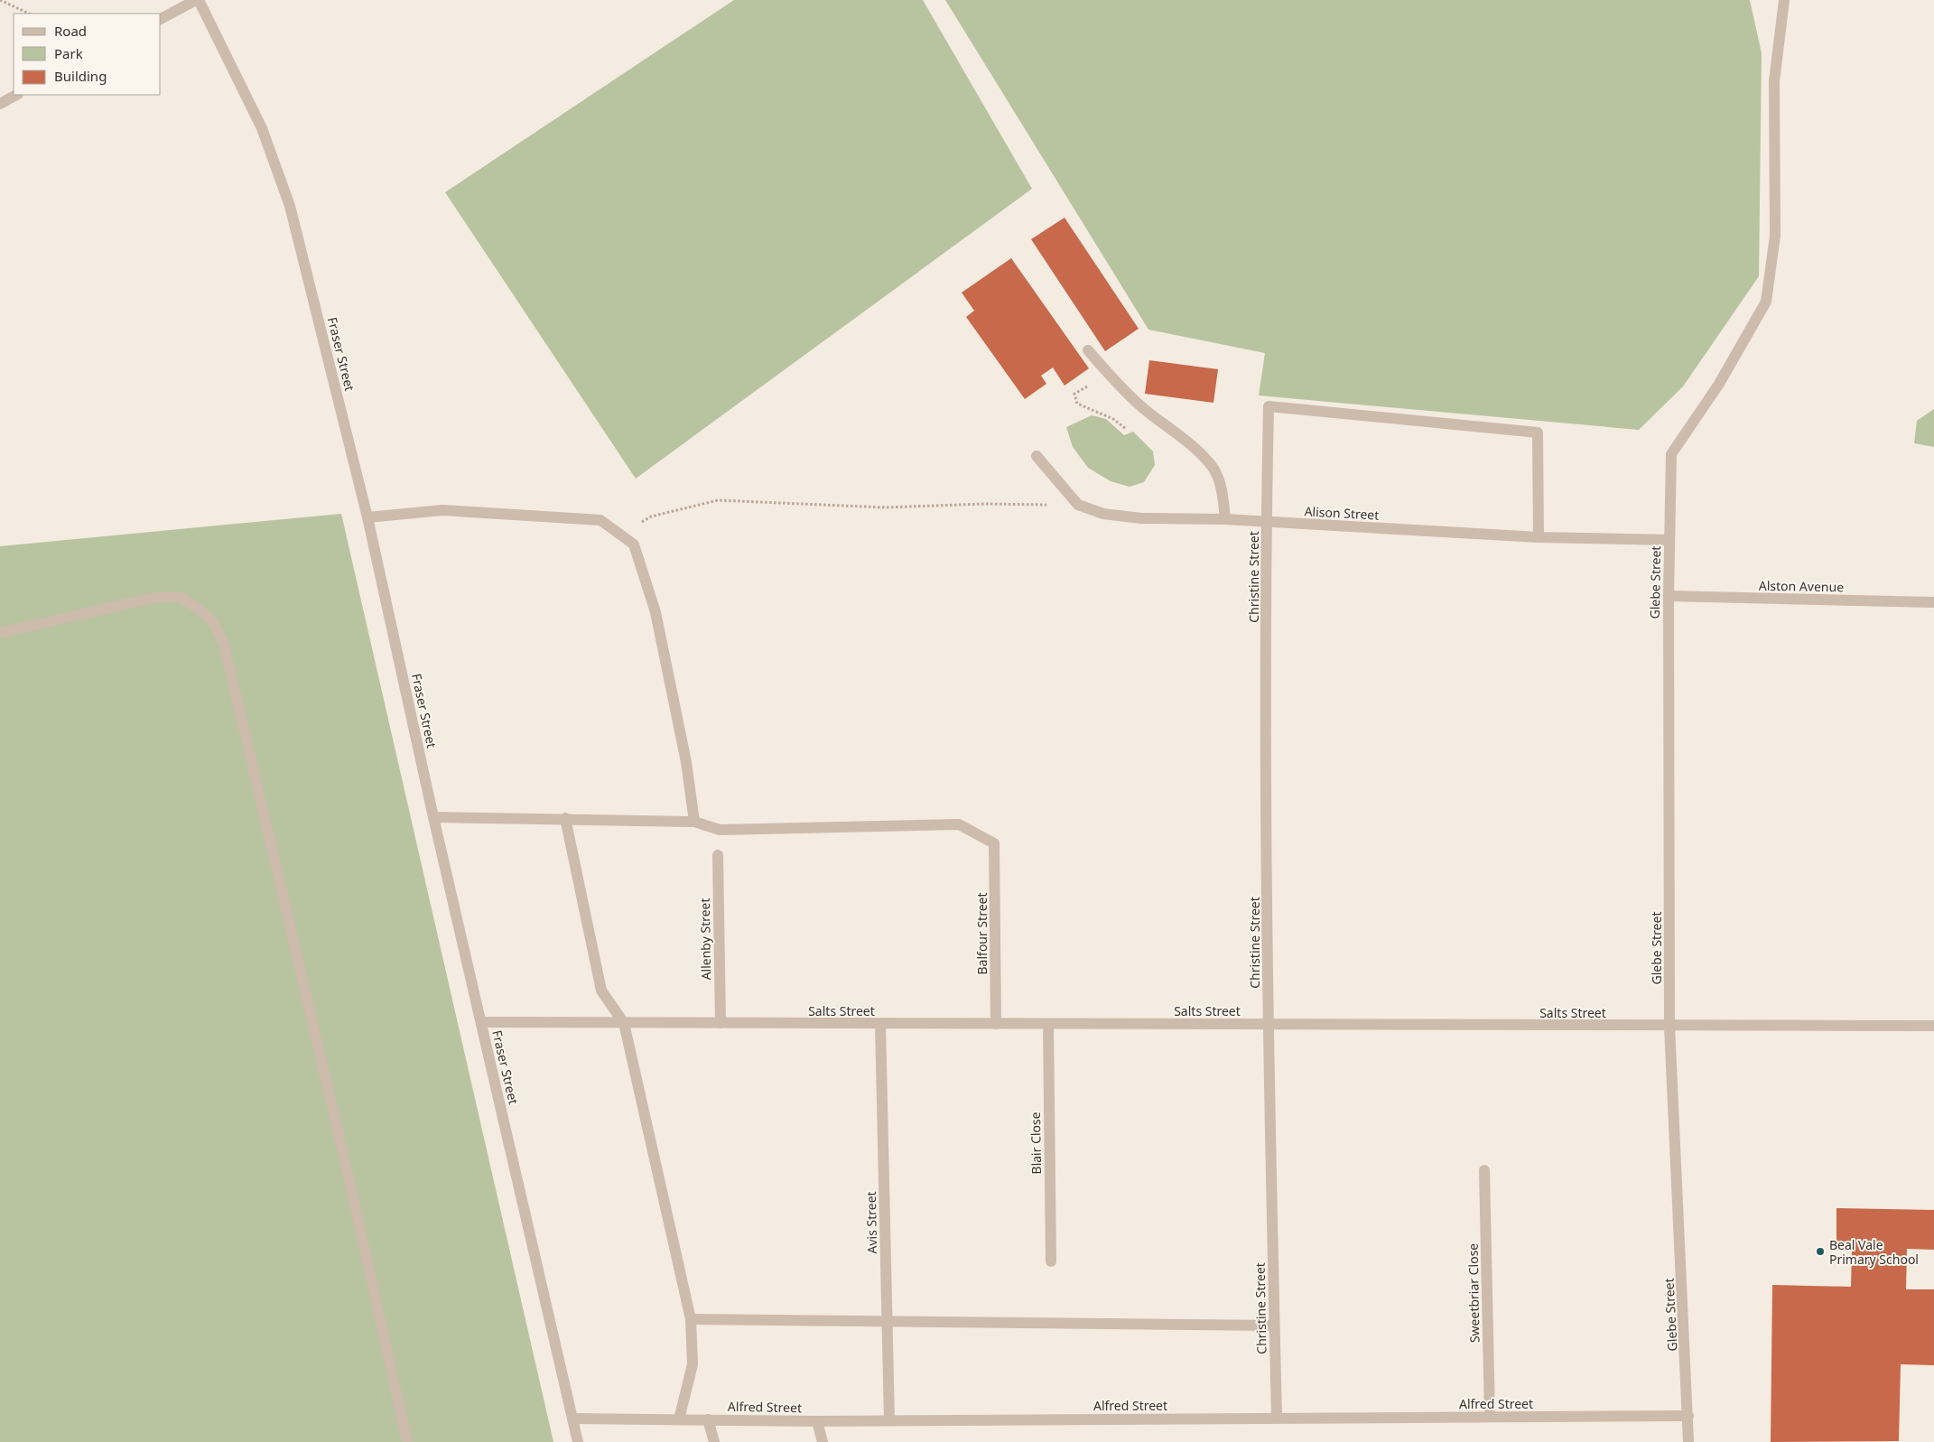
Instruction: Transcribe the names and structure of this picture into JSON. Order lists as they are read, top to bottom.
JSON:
{
  "streets": {
    "street": [
      "Fraser Street",
      "Alison Street",
      "Christine Street",
      "Glebe Street",
      "Alston Avenue",
      "Balfour Street",
      "Allenby Street",
      "Salts Street",
      "Blair Close",
      "Avis Street",
      "Sweetbriar Close",
      "Alfred Street"
    ]
  },
  "crossings": [
    ["Fraser Street", "Salts Street"],
    ["Fraser Street", "Alfred Street"],
    ["Alison Street", "Christine Street"],
    ["Alison Street", "Glebe Street"],
    ["Christine Street", "Salts Street"],
    ["Christine Street", "Alfred Street"],
    ["Glebe Street", "Alston Avenue"],
    ["Glebe Street", "Salts Street"],
    ["Glebe Street", "Alfred Street"],
    ["Balfour Street", "Salts Street"],
    ["Allenby Street", "Salts Street"],
    ["Salts Street", "Blair Close"],
    ["Salts Street", "Avis Street"],
    ["Avis Street", "Alfred Street"],
    ["Sweetbriar Close", "Alfred Street"]
  ],
  "places": ["Beal Vale Primary School"],
  "legend": ["Road", "Park", "Building"]
}
